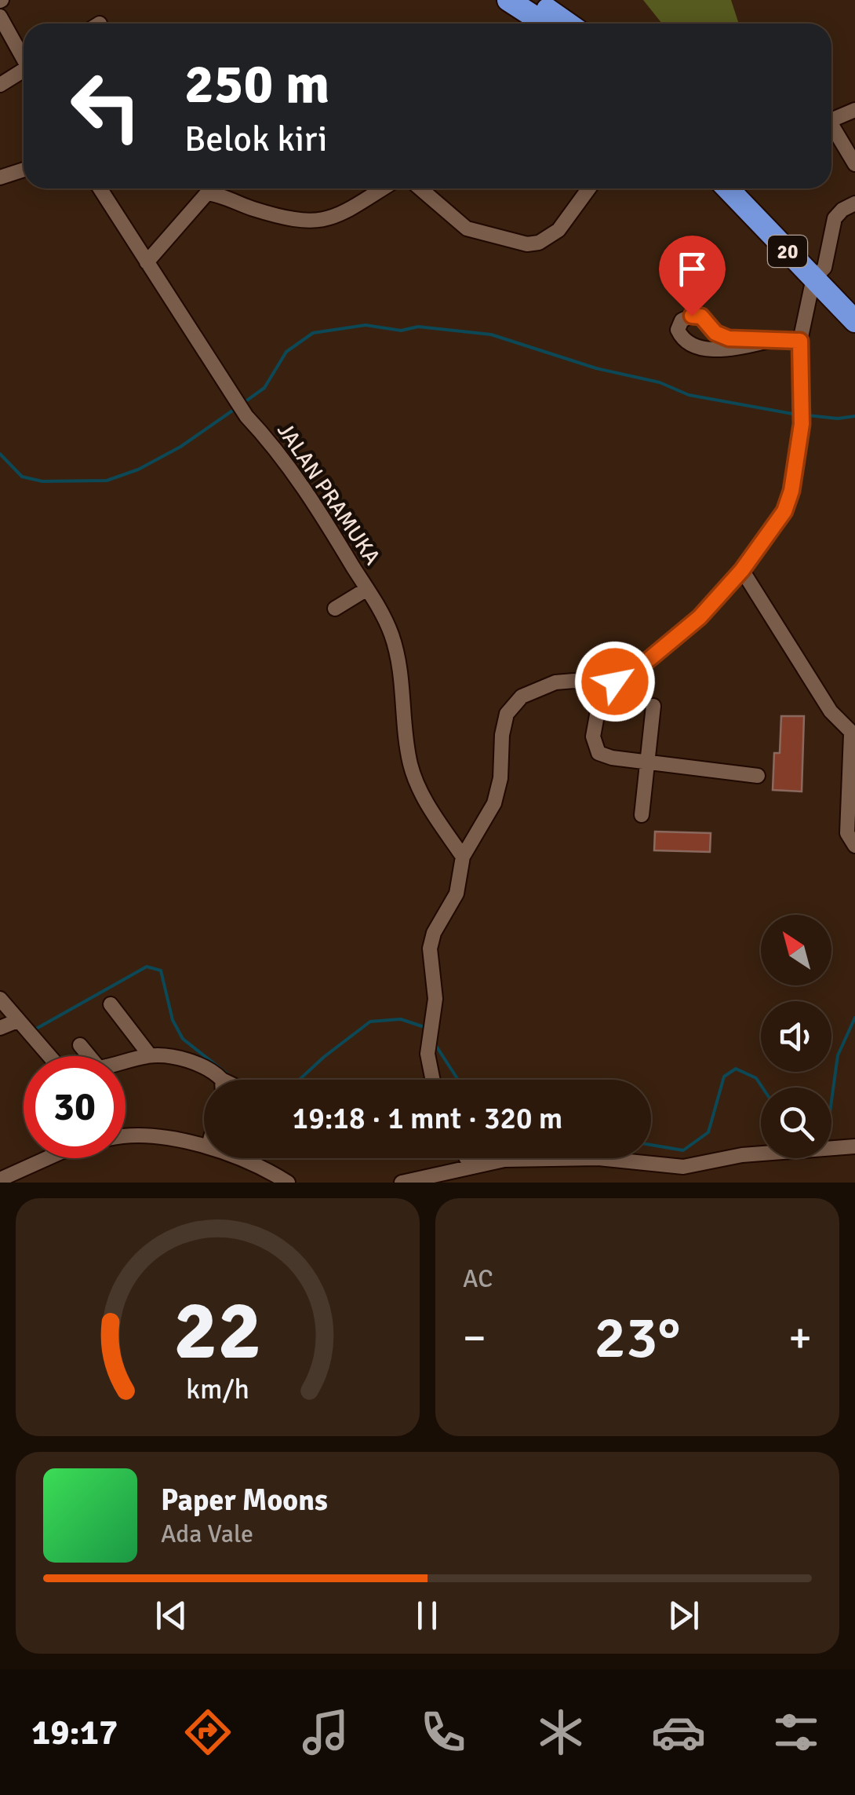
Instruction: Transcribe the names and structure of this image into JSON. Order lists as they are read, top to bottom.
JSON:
{
  "streets": {
    "highway": ["20"],
    "street": ["JALAN PRAMUKA"]
  },
  "north": "top left",
  "page": {
    "turn": ["250 m", "Belok kiri"],
    "limit": "30",
    "trip": "19:18 · 1 mnt · 320 m",
    "tile": "AC",
    "heat": ["−", "23°", "+"],
    "song": ["Paper Moons", "Ada Vale"],
    "tabs": "19:17",
    "gauge": ["22", "km/h"]
  }
}
